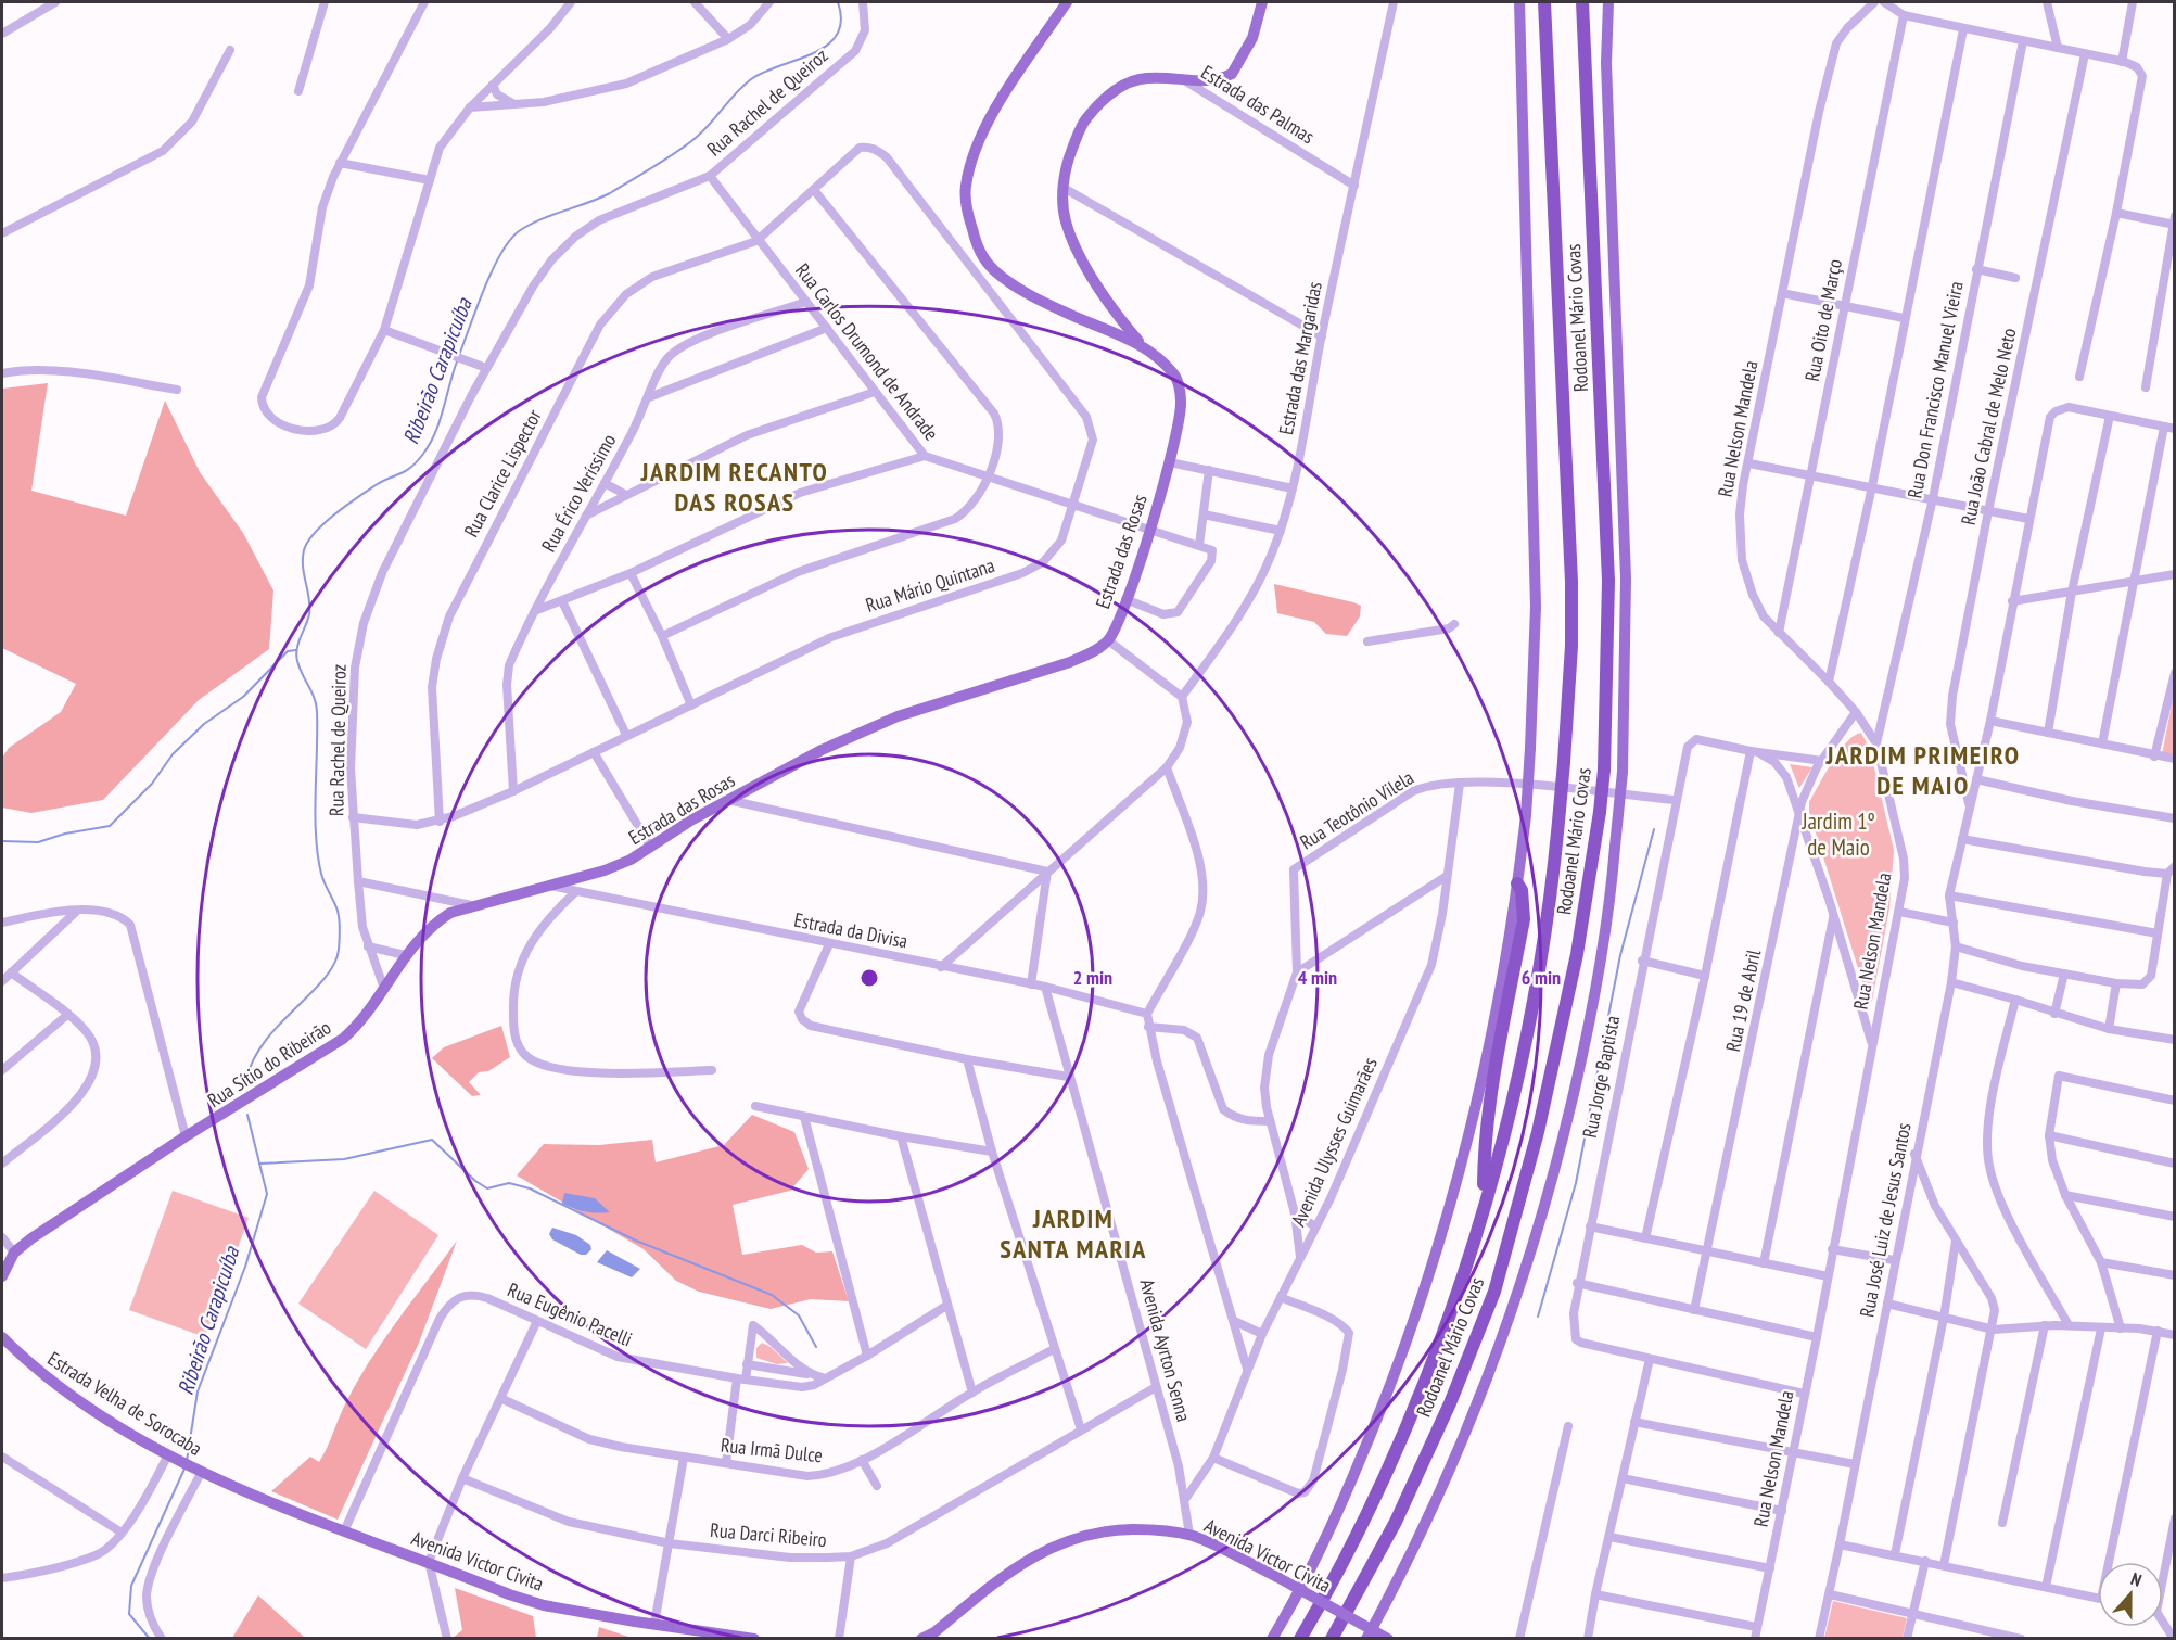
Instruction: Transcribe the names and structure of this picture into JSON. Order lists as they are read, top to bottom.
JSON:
{
  "streets": {
    "highway": ["Rodoanel Mário Covas"],
    "main road": [
      "Estrada das Palmas",
      "Estrada das Rosas",
      "Rua Sítio do Ribeirão",
      "Estrada Velha de Sorocaba",
      "Avenida Victor Civita"
    ],
    "street": [
      "Rua Rachel de Queiroz",
      "Rua Oito de Março",
      "Rua Carlos Drumond de Andrade",
      "Estrada das Margaridas",
      "Rua Don Francisco Manuel Vieira",
      "Rua João Cabral de Melo Neto",
      "Rua Nelson Mandela",
      "Rua Clarice Lispector",
      "Rua Érico Veríssimo",
      "Rua Mário Quintana",
      "Rua Teotônio Vilela",
      "Estrada da Divisa",
      "Rua 19 de Abril",
      "Rua Jorge Baptista",
      "Avenida Ulysses Guimarães",
      "Rua José Luiz de Jesus Santos",
      "Rua Eugênio Pacelli",
      "Avenida Ayrton Senna",
      "Rua Irmã Dulce",
      "Rua Darci Ribeiro"
    ]
  },
  "crossings": [
    ["Rua Rachel de Queiroz", "Rua Carlos Drumond de Andrade"],
    ["Rua Rachel de Queiroz", "Rua Mário Quintana"],
    ["Rua Rachel de Queiroz", "Rua Sítio do Ribeirão"],
    ["Estrada das Palmas", "Estrada das Margaridas"],
    ["Estrada das Palmas", "Estrada das Rosas"],
    ["Rua Oito de Março", "Rua Nelson Mandela"],
    ["Rua Carlos Drumond de Andrade", "Rua Clarice Lispector"],
    ["Rua Carlos Drumond de Andrade", "Rua Érico Veríssimo"],
    ["Rua Carlos Drumond de Andrade", "Estrada das Rosas"],
    ["Rua Carlos Drumond de Andrade", "Rua Mário Quintana"],
    ["Rua Don Francisco Manuel Vieira", "Rua Nelson Mandela"],
    ["Rua João Cabral de Melo Neto", "Rua José Luiz de Jesus Santos"],
    ["Rua Nelson Mandela", "Rua 19 de Abril"],
    ["Rua Clarice Lispector", "Rua Mário Quintana"],
    ["Rua Érico Veríssimo", "Rua Mário Quintana"],
    ["Estrada das Rosas", "Estrada da Divisa"],
    ["Estrada das Rosas", "Rua Sítio do Ribeirão"],
    ["Rua Teotônio Vilela", "Rua Jorge Baptista"],
    ["Rua Teotônio Vilela", "Avenida Ulysses Guimarães"],
    ["Estrada da Divisa", "Rua Sítio do Ribeirão"],
    ["Estrada da Divisa", "Avenida Ayrton Senna"],
    ["Avenida Ulysses Guimarães", "Avenida Ayrton Senna"],
    ["Rua Eugênio Pacelli", "Avenida Victor Civita"],
    ["Avenida Ayrton Senna", "Rua Darci Ribeiro"],
    ["Avenida Ayrton Senna", "Avenida Victor Civita"],
    ["Estrada Velha de Sorocaba", "Avenida Victor Civita"]
  ],
  "districts": [
    "JARDIM RECANTO DAS ROSAS",
    "JARDIM PRIMEIRO DE MAIO",
    "Jardim 1º de Maio",
    "JARDIM SANTA MARIA"
  ],
  "water": ["Ribeirão Carapicuíba"],
  "north": "top",
  "rings": ["2 min", "4 min", "6 min"]
}
